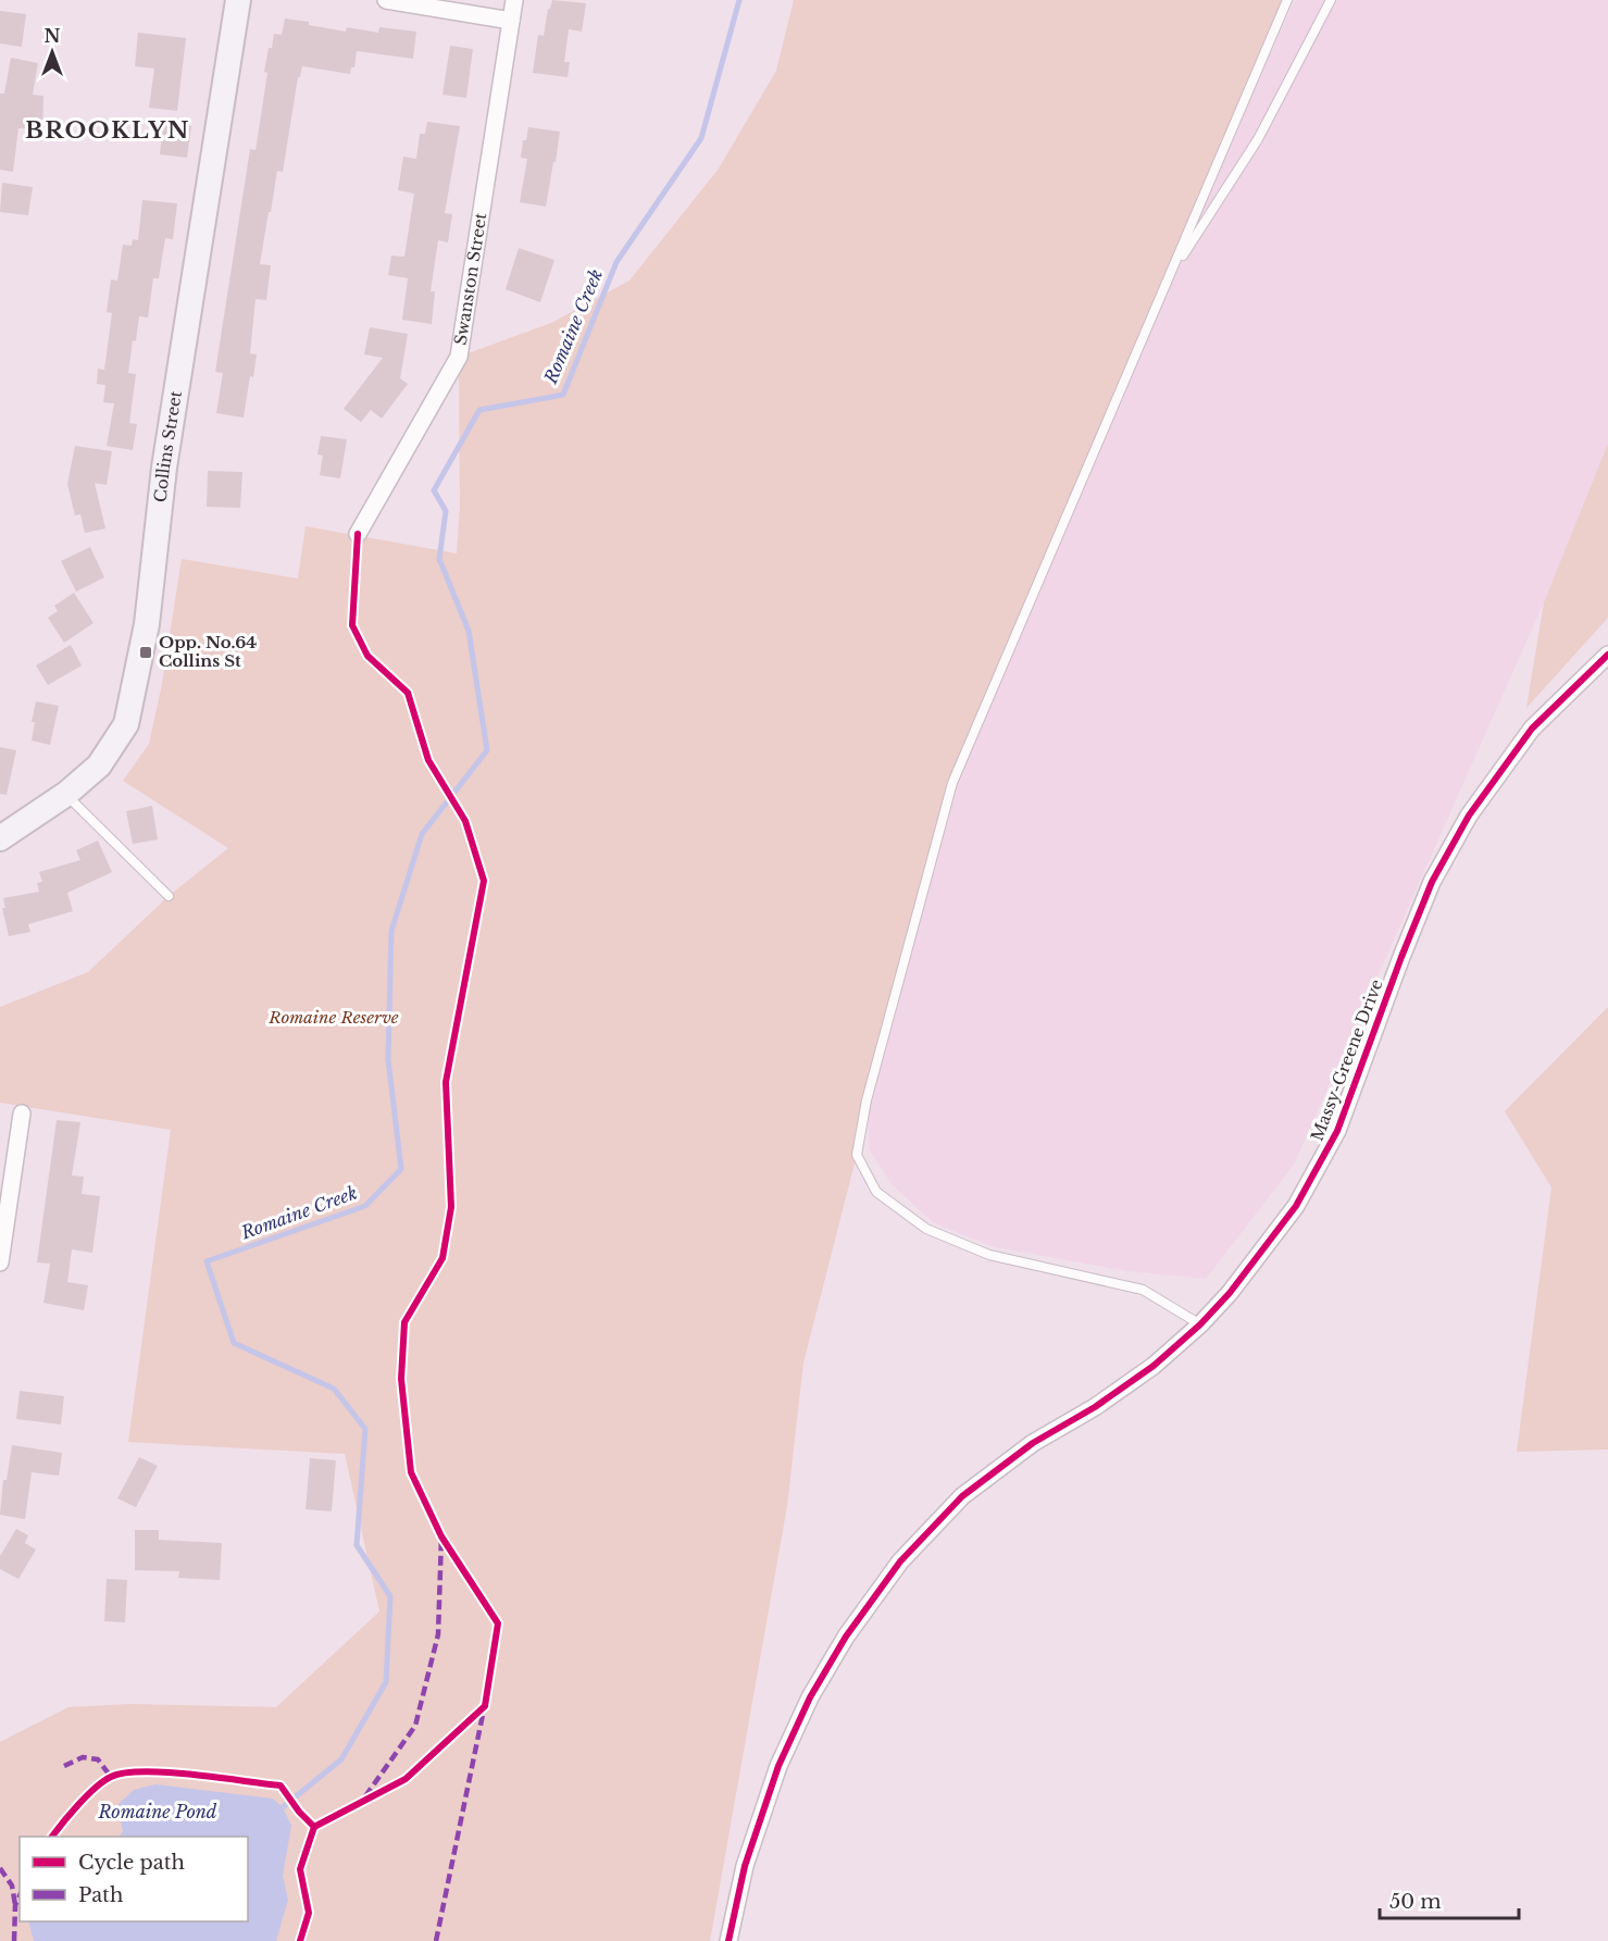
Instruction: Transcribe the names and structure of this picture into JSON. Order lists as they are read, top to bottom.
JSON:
{
  "streets": {
    "street": ["Swanston Street", "Collins Street", "Massy-Greene Drive"]
  },
  "districts": ["BROOKLYN"],
  "water": ["Romaine Creek", "Romaine Pond"],
  "parks": ["Romaine Reserve"],
  "places": {
    "transit": ["Opp. No.64 Collins St"]
  },
  "legend": ["Cycle path", "Path"],
  "scale_bar": "50 m",
  "north": "top"
}
